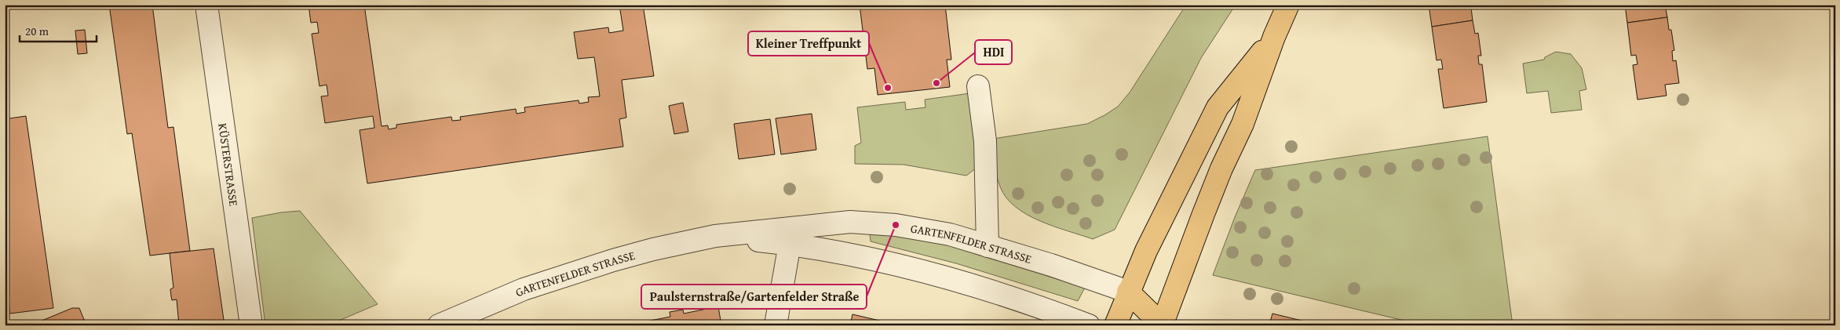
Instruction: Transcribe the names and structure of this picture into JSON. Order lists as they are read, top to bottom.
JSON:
{
  "streets": {
    "main road": ["GARTENFELDER STRASSE"],
    "street": ["KÜSTERSTRASSE"]
  },
  "places": ["HDI", "Kleiner Treffpunkt", "Paulsternstraße/Gartenfelder Straße"],
  "scale_bar": "20 m"
}
